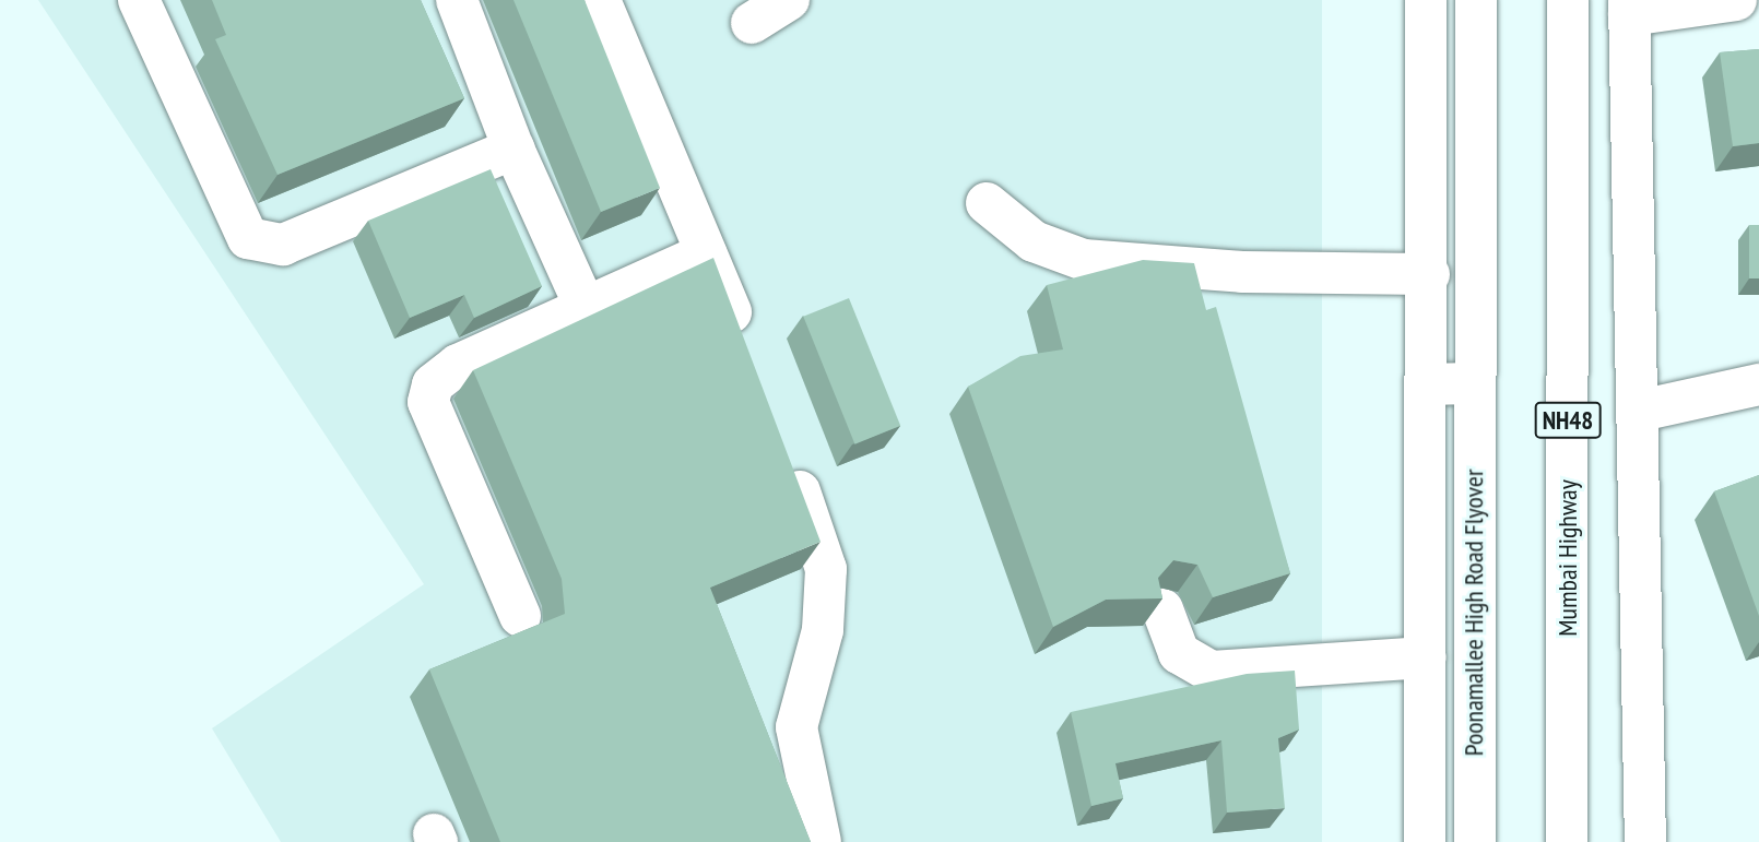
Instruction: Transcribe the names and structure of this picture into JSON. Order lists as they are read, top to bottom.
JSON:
{
  "streets": {
    "main road": ["NH48", "Mumbai Highway", "Poonamallee High Road Flyover"]
  }
}
